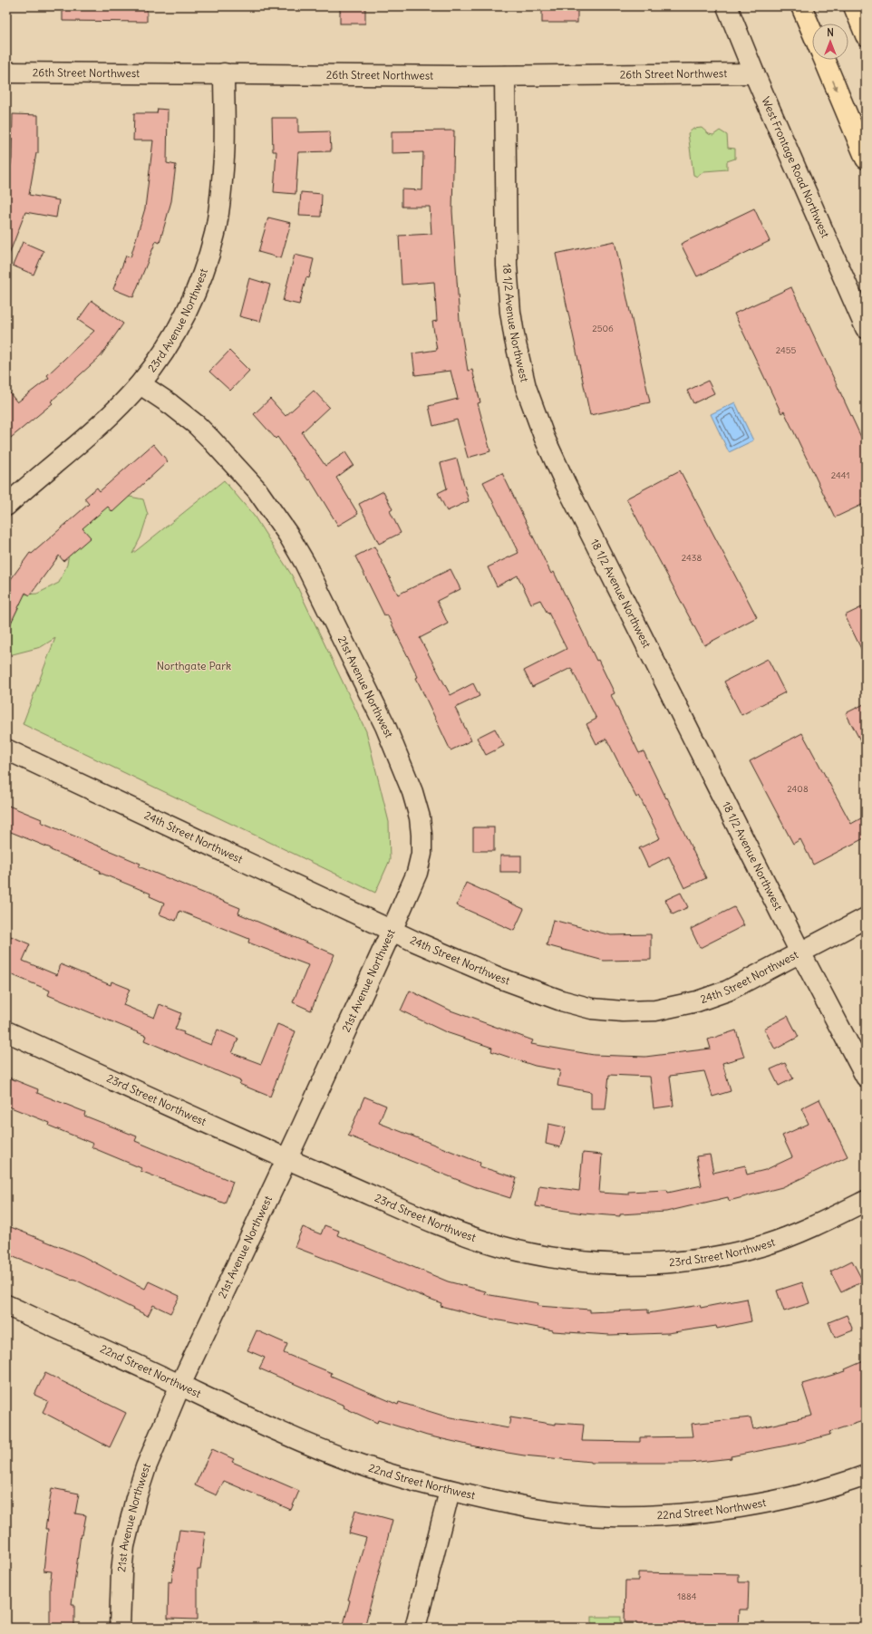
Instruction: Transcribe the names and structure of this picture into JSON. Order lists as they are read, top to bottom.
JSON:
{
  "streets": {
    "street": [
      "26th Street Northwest",
      "West Frontage Road Northwest",
      "23rd Avenue Northwest",
      "18 1/2 Avenue Northwest",
      "21st Avenue Northwest",
      "24th Street Northwest",
      "23rd Street Northwest",
      "22nd Street Northwest"
    ]
  },
  "crossings": [
    ["26th Street Northwest", "West Frontage Road Northwest"],
    ["26th Street Northwest", "23rd Avenue Northwest"],
    ["26th Street Northwest", "18 1/2 Avenue Northwest"],
    ["23rd Avenue Northwest", "21st Avenue Northwest"],
    ["18 1/2 Avenue Northwest", "24th Street Northwest"],
    ["21st Avenue Northwest", "24th Street Northwest"],
    ["21st Avenue Northwest", "23rd Street Northwest"],
    ["21st Avenue Northwest", "22nd Street Northwest"]
  ],
  "parks": ["Northgate Park"],
  "house_numbers": [
    "2506",
    "2455",
    "2441",
    "2438",
    "2408",
    "1884"
  ],
  "north": "top"
}
